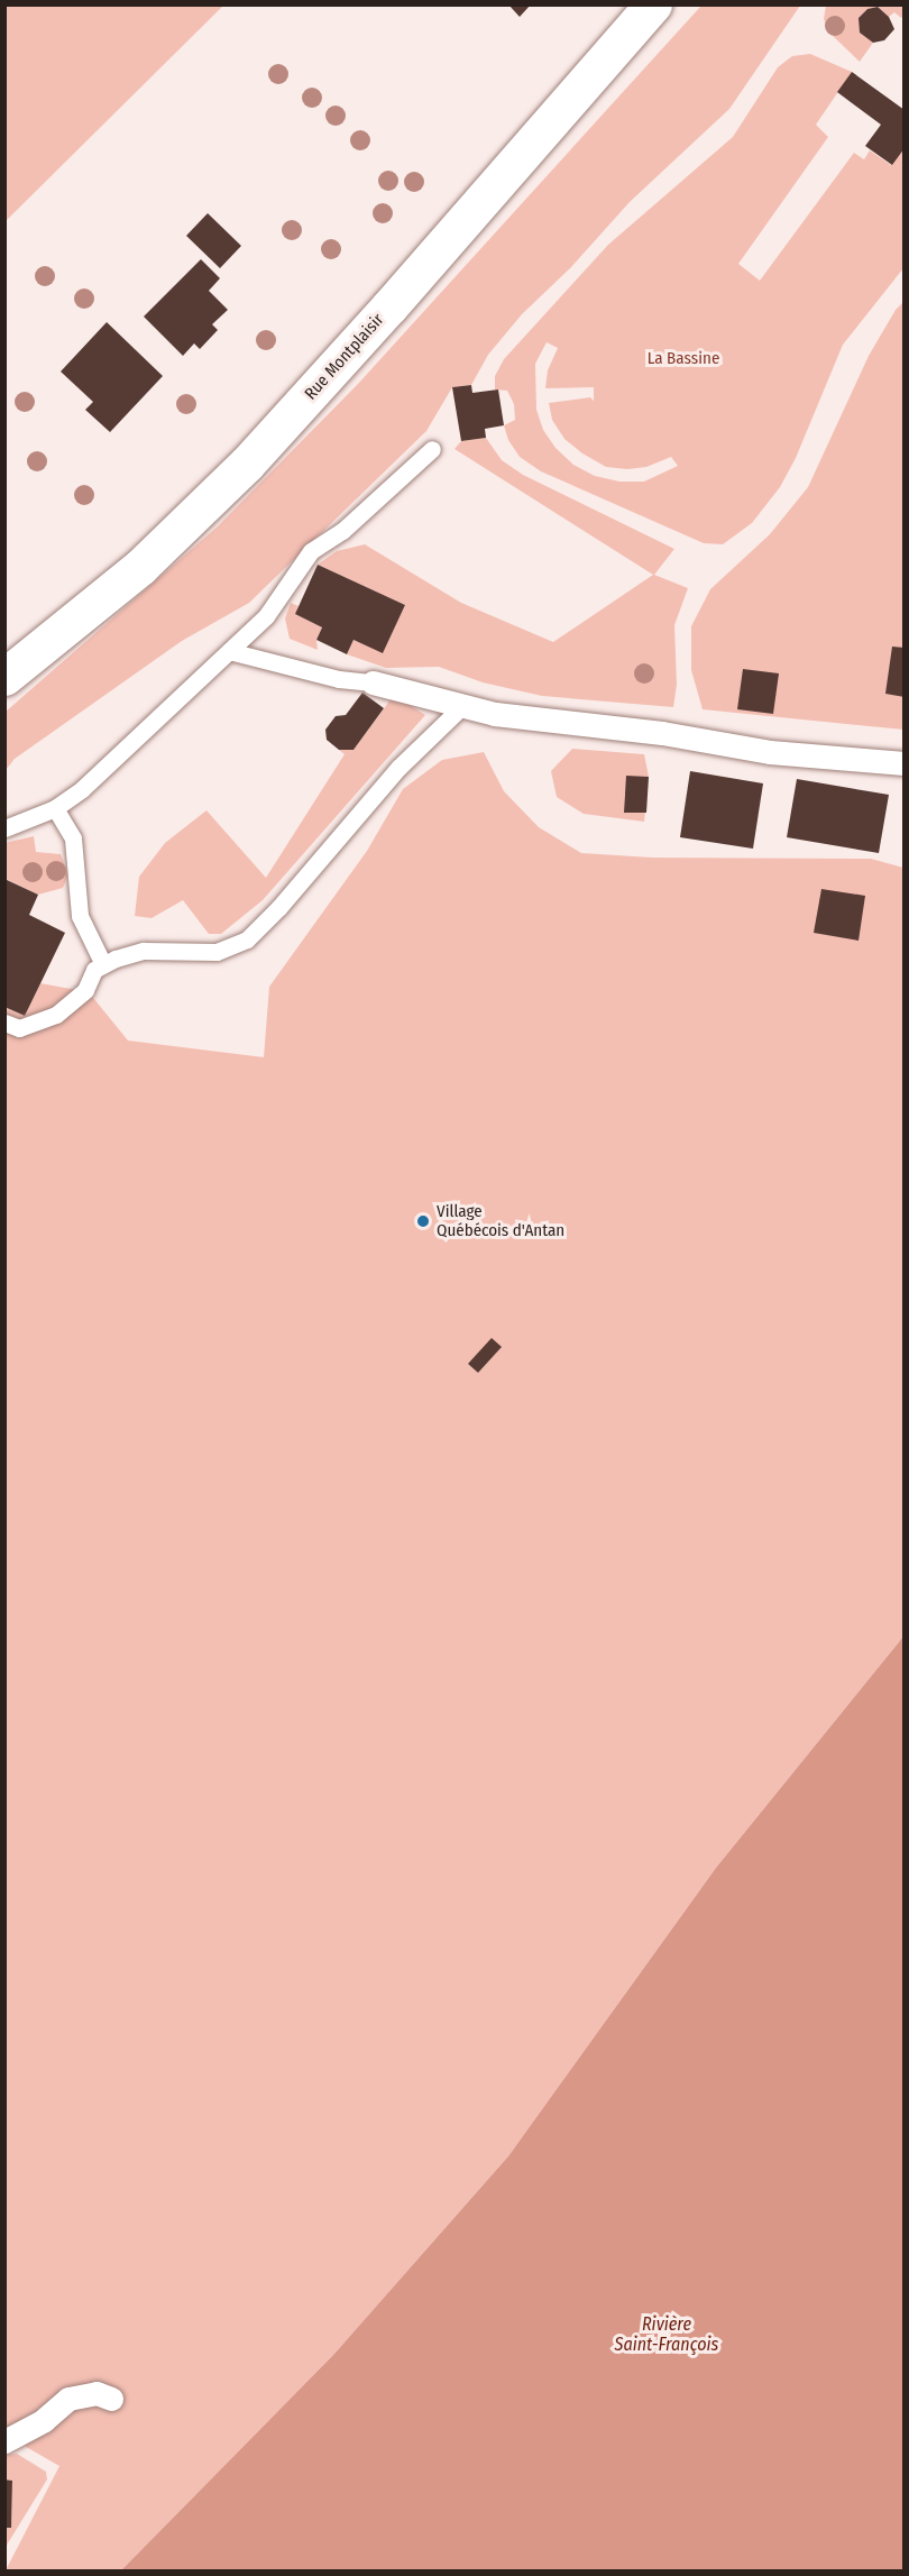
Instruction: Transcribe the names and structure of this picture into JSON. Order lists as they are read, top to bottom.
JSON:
{
  "streets": {
    "street": ["Rue Montplaisir"]
  },
  "water": ["Rivière Saint-François"],
  "parks": ["La Bassine"],
  "places": ["Village Québécois d'Antan"]
}
